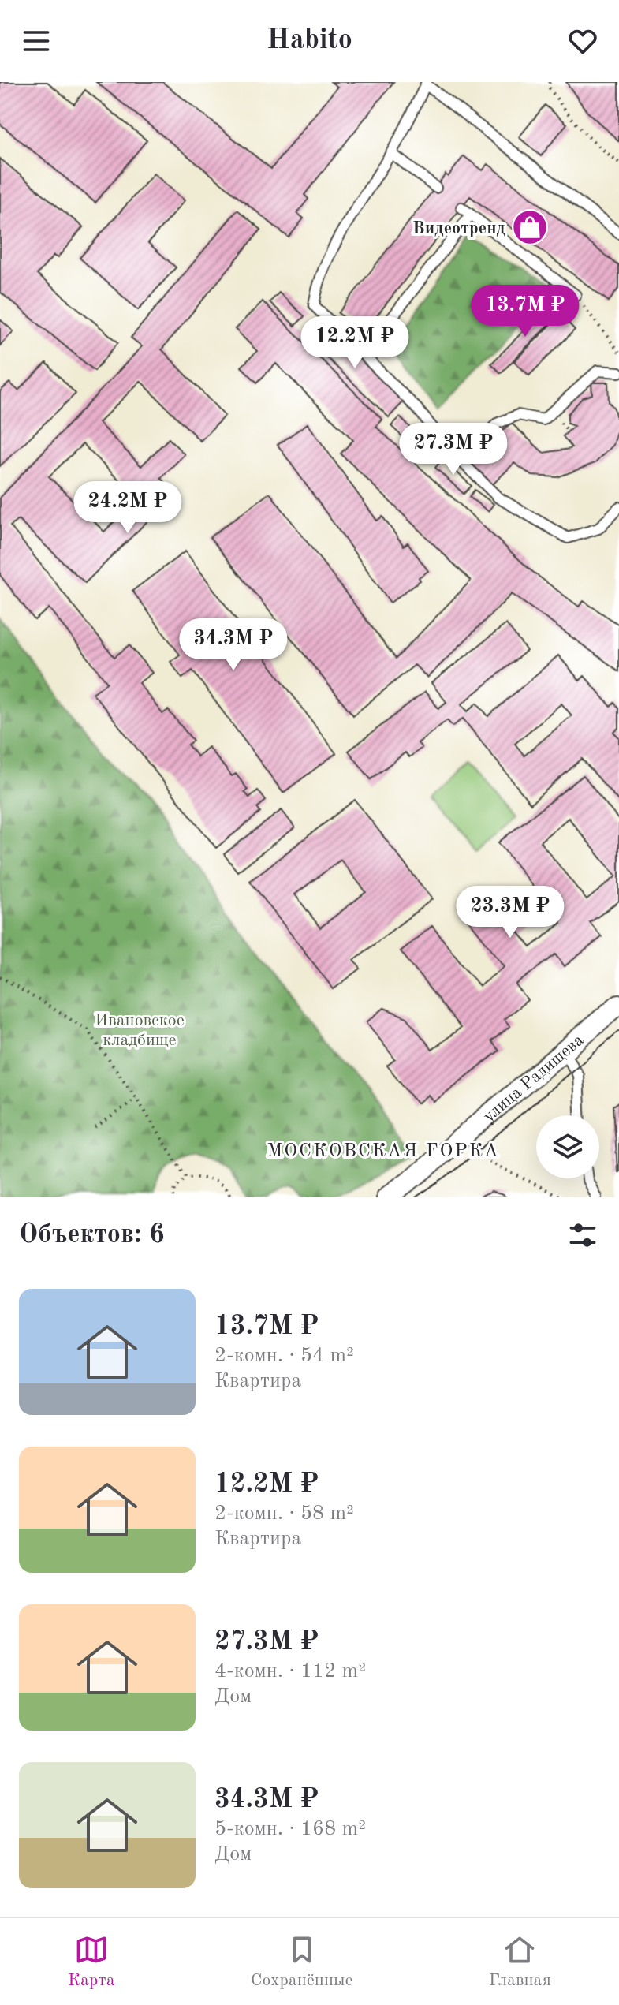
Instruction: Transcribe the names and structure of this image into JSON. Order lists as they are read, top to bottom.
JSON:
{
  "streets": {
    "street": ["улица Радищева"]
  },
  "districts": ["МОСКОВСКАЯ ГОРКА"],
  "parks": ["Ивановское кладбище"],
  "places": {
    "shop": ["Видеотренд"]
  },
  "page": {
    "header": "Habito",
    "price": [
      "13.7M ₽",
      "12.2M ₽",
      "27.3M ₽",
      "24.2M ₽",
      "34.3M ₽",
      "23.3M ₽"
    ],
    "heading": "Объектов: 6",
    "list": [
      {
        "name": "13.7M ₽",
        "note": "2-комн. · 54 m² · Квартира"
      },
      {
        "name": "12.2M ₽",
        "note": "2-комн. · 58 m² · Квартира"
      },
      {
        "name": "27.3M ₽",
        "note": "4-комн. · 112 m² · Дом"
      },
      {
        "name": "34.3M ₽",
        "note": "5-комн. · 168 m² · Дом"
      }
    ],
    "tabs": ["Карта", "Сохранённые", "Главная"]
  }
}
